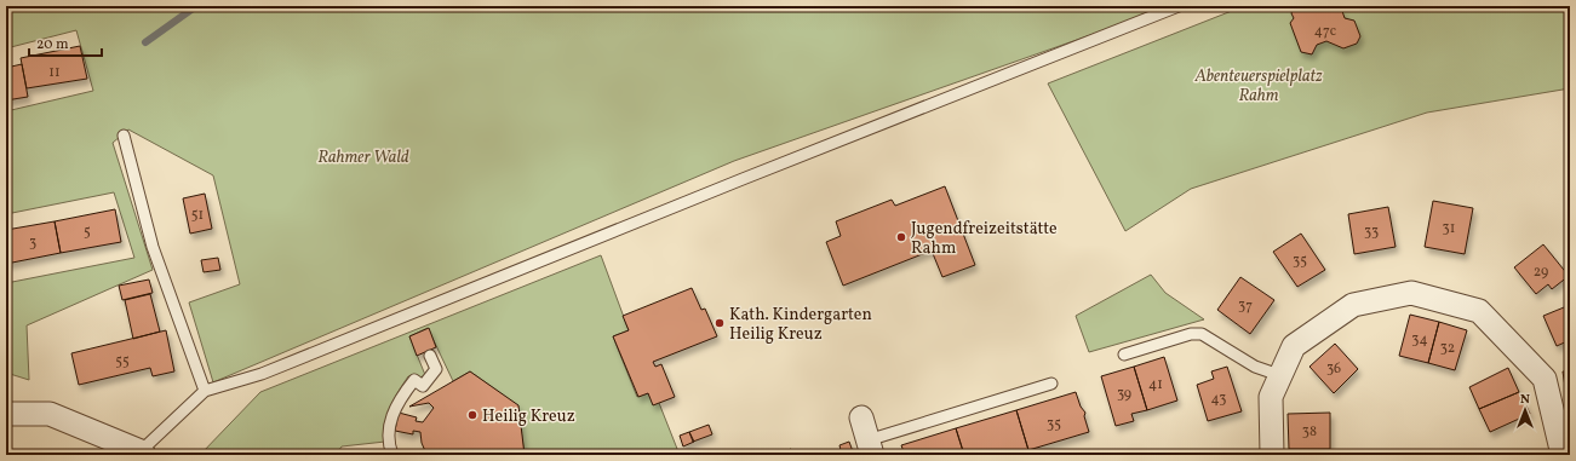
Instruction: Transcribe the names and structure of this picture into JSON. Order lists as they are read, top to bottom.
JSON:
{
  "parks": ["Abenteuerspielplatz Rahm", "Rahmer Wald"],
  "places": ["Jugendfreizeitstätte Rahm", "Kath. Kindergarten Heilig Kreuz", "Heilig Kreuz"],
  "house_numbers": [
    "47c",
    "11",
    "51",
    "31",
    "5",
    "33",
    "3",
    "35",
    "29",
    "37",
    "34",
    "32",
    "55",
    "36",
    "41",
    "39",
    "43",
    "35",
    "38"
  ],
  "scale_bar": "20 m",
  "north": "top"
}
